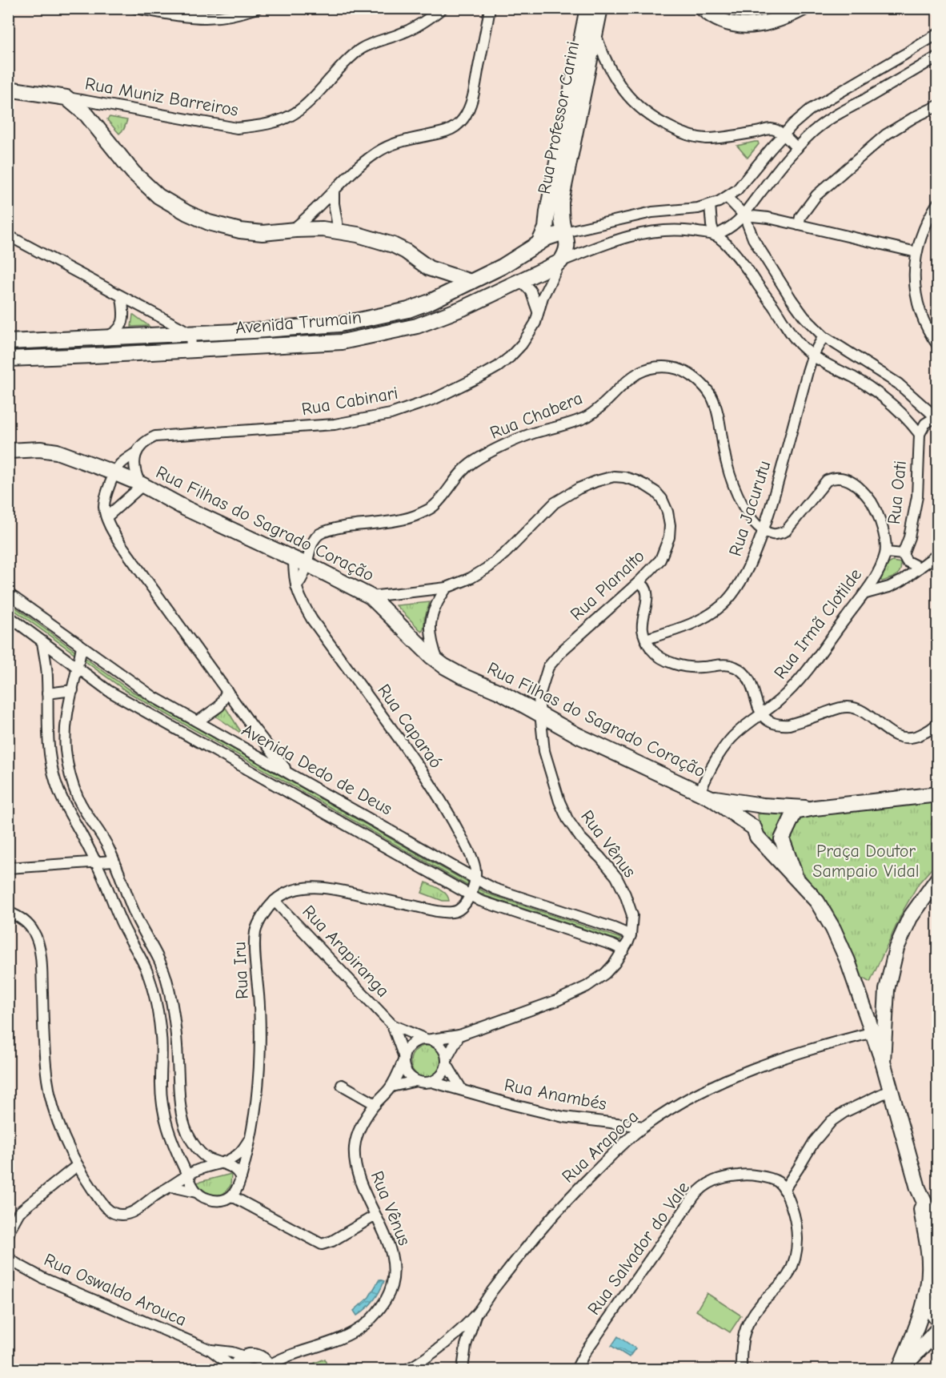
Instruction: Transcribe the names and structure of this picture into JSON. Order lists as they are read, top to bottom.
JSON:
{
  "streets": {
    "main road": ["Rua Professor Carini", "Avenida Trumain", "Rua Filhas do Sagrado Coração"],
    "street": [
      "Rua Muniz Barreiros",
      "Rua Cabinari",
      "Rua Chabera",
      "Rua Oati",
      "Rua Jacurutu",
      "Rua Planalto",
      "Rua Irmã Clotilde",
      "Rua Caparaó",
      "Avenida Dedo de Deus",
      "Rua Vênus",
      "Rua Arapiranga",
      "Rua Iru",
      "Rua Anambés",
      "Rua Arapoca",
      "Rua Salvador do Vale",
      "Rua Oswaldo Arouca"
    ]
  },
  "crossings": [
    ["Rua Professor Carini", "Avenida Trumain"],
    ["Rua Professor Carini", "Rua Cabinari"],
    ["Avenida Trumain", "Rua Cabinari"],
    ["Rua Cabinari", "Rua Filhas do Sagrado Coração"],
    ["Rua Cabinari", "Avenida Dedo de Deus"],
    ["Rua Chabera", "Rua Jacurutu"],
    ["Rua Chabera", "Rua Filhas do Sagrado Coração"],
    ["Rua Filhas do Sagrado Coração", "Rua Planalto"],
    ["Rua Filhas do Sagrado Coração", "Rua Irmã Clotilde"],
    ["Rua Filhas do Sagrado Coração", "Rua Caparaó"],
    ["Rua Filhas do Sagrado Coração", "Rua Vênus"],
    ["Rua Planalto", "Rua Vênus"],
    ["Rua Caparaó", "Avenida Dedo de Deus"],
    ["Rua Caparaó", "Rua Iru"],
    ["Avenida Dedo de Deus", "Rua Vênus"],
    ["Avenida Dedo de Deus", "Rua Iru"],
    ["Rua Vênus", "Rua Arapiranga"],
    ["Rua Vênus", "Rua Anambés"],
    ["Rua Arapiranga", "Rua Iru"],
    ["Rua Arapiranga", "Rua Anambés"],
    ["Rua Anambés", "Rua Arapoca"]
  ],
  "parks": ["Praça Doutor Sampaio Vidal"]
}
